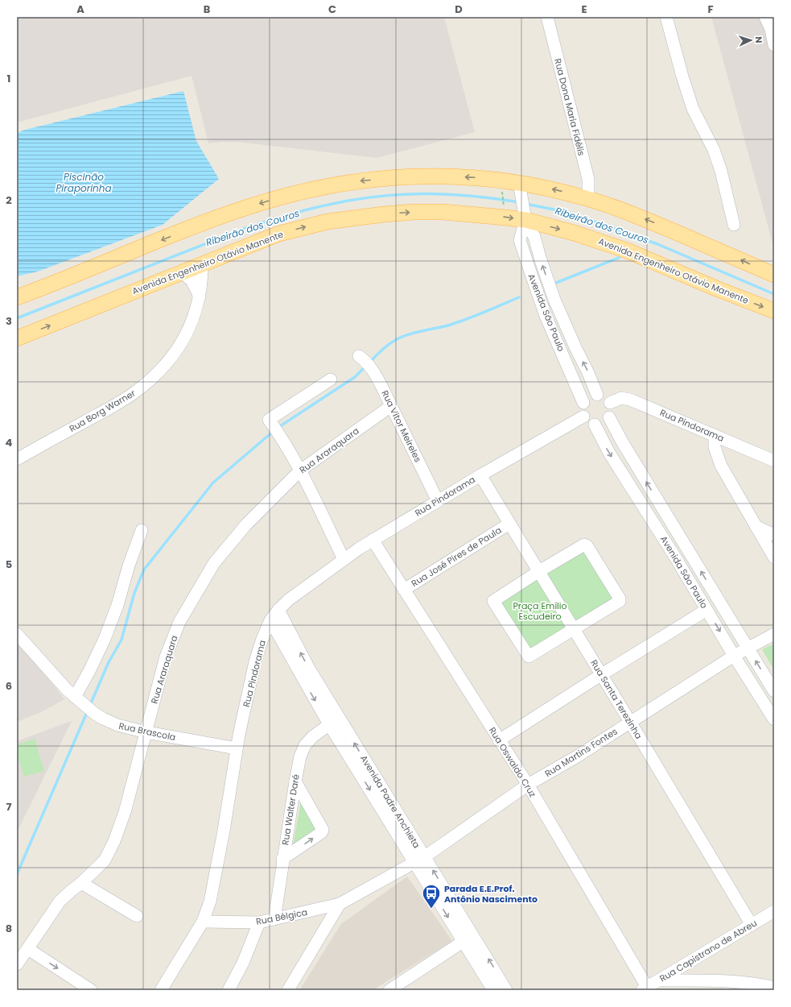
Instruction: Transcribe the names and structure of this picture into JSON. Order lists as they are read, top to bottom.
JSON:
{
  "streets": {
    "main road": ["Avenida Engenheiro Otávio Manente"],
    "street": [
      "Rua Dona Maria Fidélis",
      "Avenida São Paulo",
      "Rua Borg Warner",
      "Rua Pindorama",
      "Rua Vitor Meireles",
      "Rua Araraquara",
      "Rua José Pires de Paula",
      "Rua Santa Terezinha",
      "Rua Brascola",
      "Rua Martins Fontes",
      "Rua Oswaldo Cruz",
      "Avenida Padre Anchieta",
      "Rua Walter Daré",
      "Rua Bélgica",
      "Rua Capistrano de Abreu"
    ]
  },
  "crossings": [
    ["Avenida Engenheiro Otávio Manente", "Avenida São Paulo"],
    ["Avenida Engenheiro Otávio Manente", "Rua Borg Warner"],
    ["Avenida São Paulo", "Rua Pindorama"],
    ["Avenida São Paulo", "Rua Martins Fontes"],
    ["Rua Pindorama", "Rua Vitor Meireles"],
    ["Rua Pindorama", "Rua Santa Terezinha"],
    ["Rua Pindorama", "Rua Brascola"],
    ["Rua Pindorama", "Rua Oswaldo Cruz"],
    ["Rua Pindorama", "Avenida Padre Anchieta"],
    ["Rua Pindorama", "Rua Bélgica"],
    ["Rua Vitor Meireles", "Rua Araraquara"],
    ["Rua Araraquara", "Rua Brascola"],
    ["Rua José Pires de Paula", "Rua Santa Terezinha"],
    ["Rua José Pires de Paula", "Rua Oswaldo Cruz"],
    ["Rua Santa Terezinha", "Rua Martins Fontes"],
    ["Rua Santa Terezinha", "Rua Capistrano de Abreu"],
    ["Rua Martins Fontes", "Rua Oswaldo Cruz"],
    ["Rua Martins Fontes", "Avenida Padre Anchieta"],
    ["Rua Martins Fontes", "Rua Bélgica"],
    ["Rua Oswaldo Cruz", "Rua Capistrano de Abreu"],
    ["Avenida Padre Anchieta", "Rua Walter Daré"],
    ["Rua Walter Daré", "Rua Bélgica"]
  ],
  "water": ["Piscinão Piraporinha", "Ribeirão dos Couros"],
  "parks": ["Praça Emílio Escudeiro"],
  "places": {
    "bus stop": ["Parada E.E.Prof. Antônio Nascimento"]
  },
  "north": "right",
  "grid": {
    "columns": [
      "A",
      "B",
      "C",
      "D",
      "E",
      "F"
    ],
    "rows": [
      "1",
      "2",
      "3",
      "4",
      "5",
      "6",
      "7",
      "8"
    ]
  }
}
